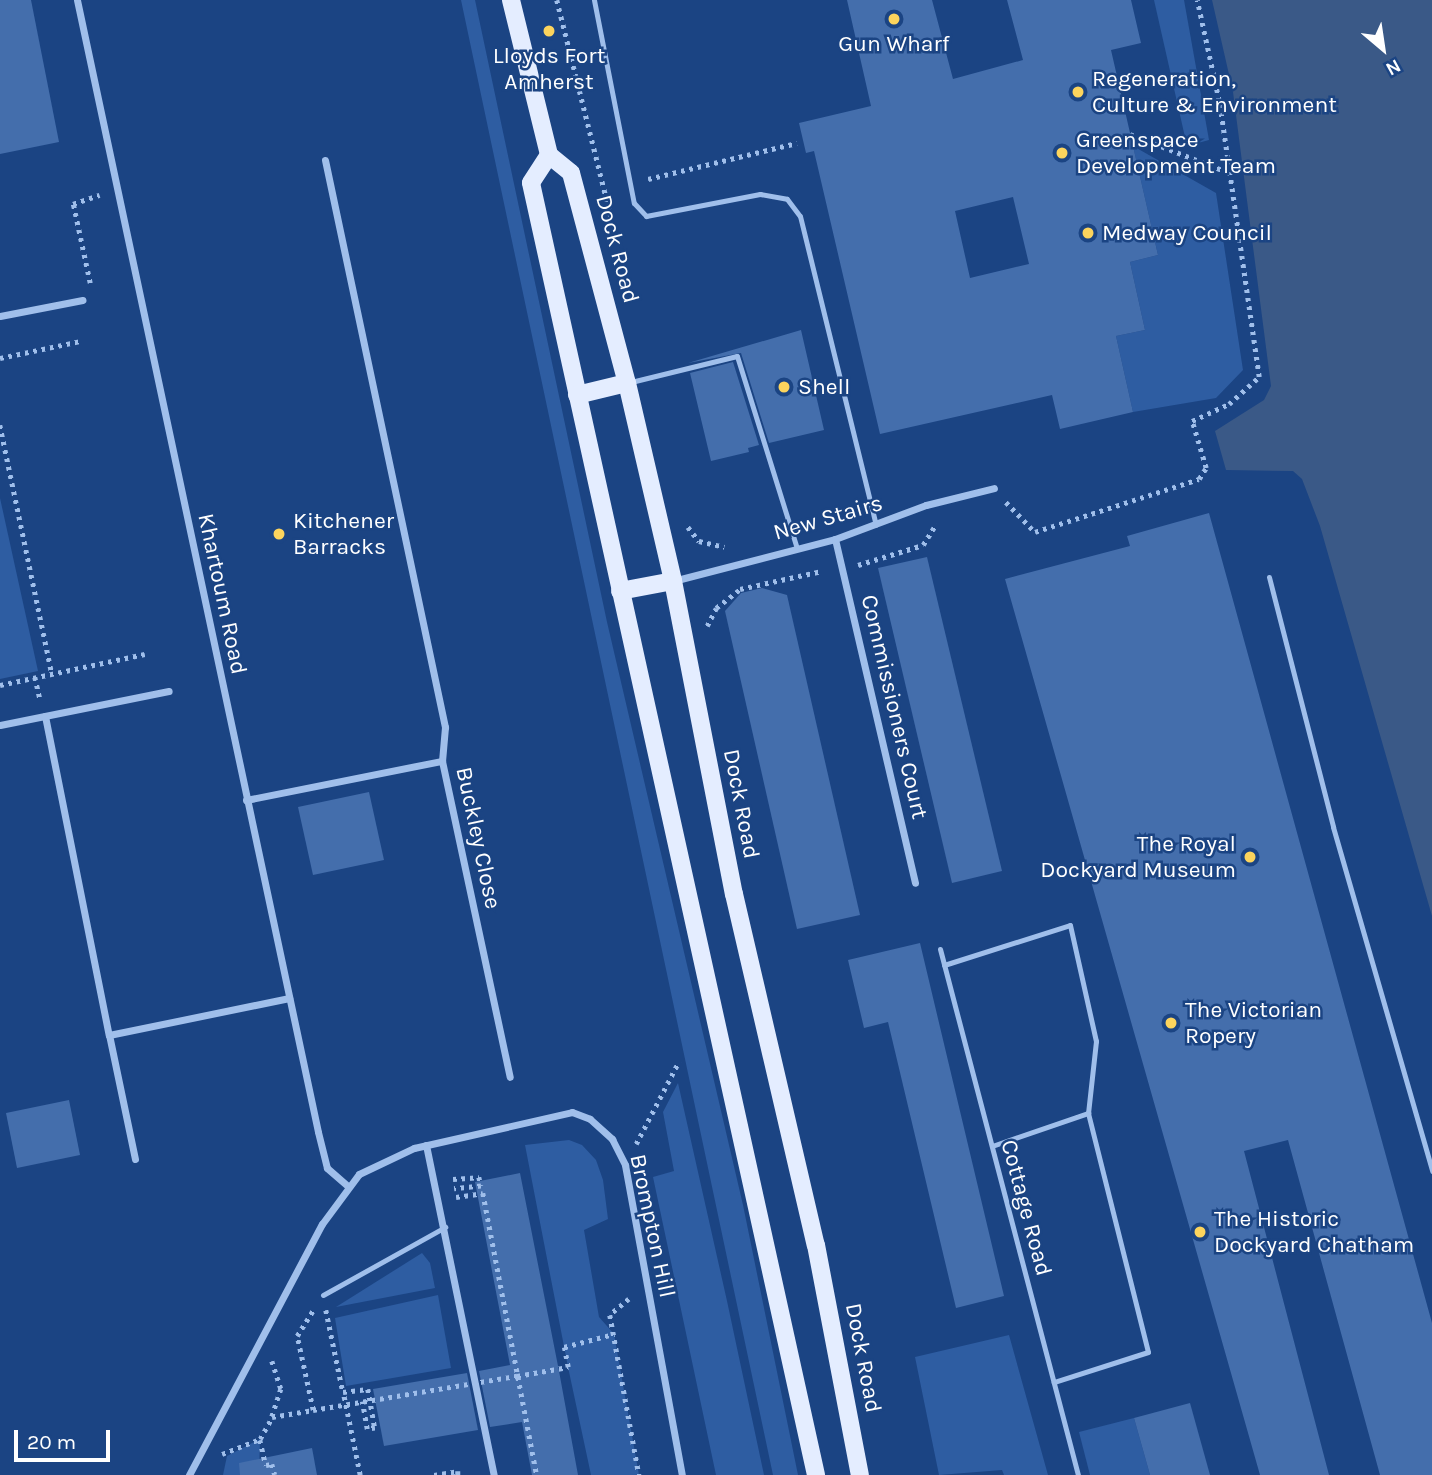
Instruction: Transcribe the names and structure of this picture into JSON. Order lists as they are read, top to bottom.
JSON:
{
  "streets": {
    "main road": ["Dock Road"],
    "street": [
      "New Stairs",
      "Khartoum Road",
      "Commissioners Court",
      "Buckley Close",
      "Brompton Hill"
    ],
    "lane": ["Cottage Road"]
  },
  "crossings": [
    ["Dock Road", "New Stairs"],
    ["New Stairs", "Commissioners Court"],
    ["Khartoum Road", "Buckley Close"],
    ["Khartoum Road", "Brompton Hill"]
  ],
  "places": [
    "Gun Wharf",
    "Lloyds Fort Amherst",
    "Regeneration, Culture & Environment",
    "Greenspace Development Team",
    "Medway Council",
    "Shell",
    "Kitchener Barracks",
    "The Royal Dockyard Museum",
    "The Victorian Ropery",
    "The Historic Dockyard Chatham"
  ],
  "scale_bar": "20 m",
  "north": "bottom right"
}
